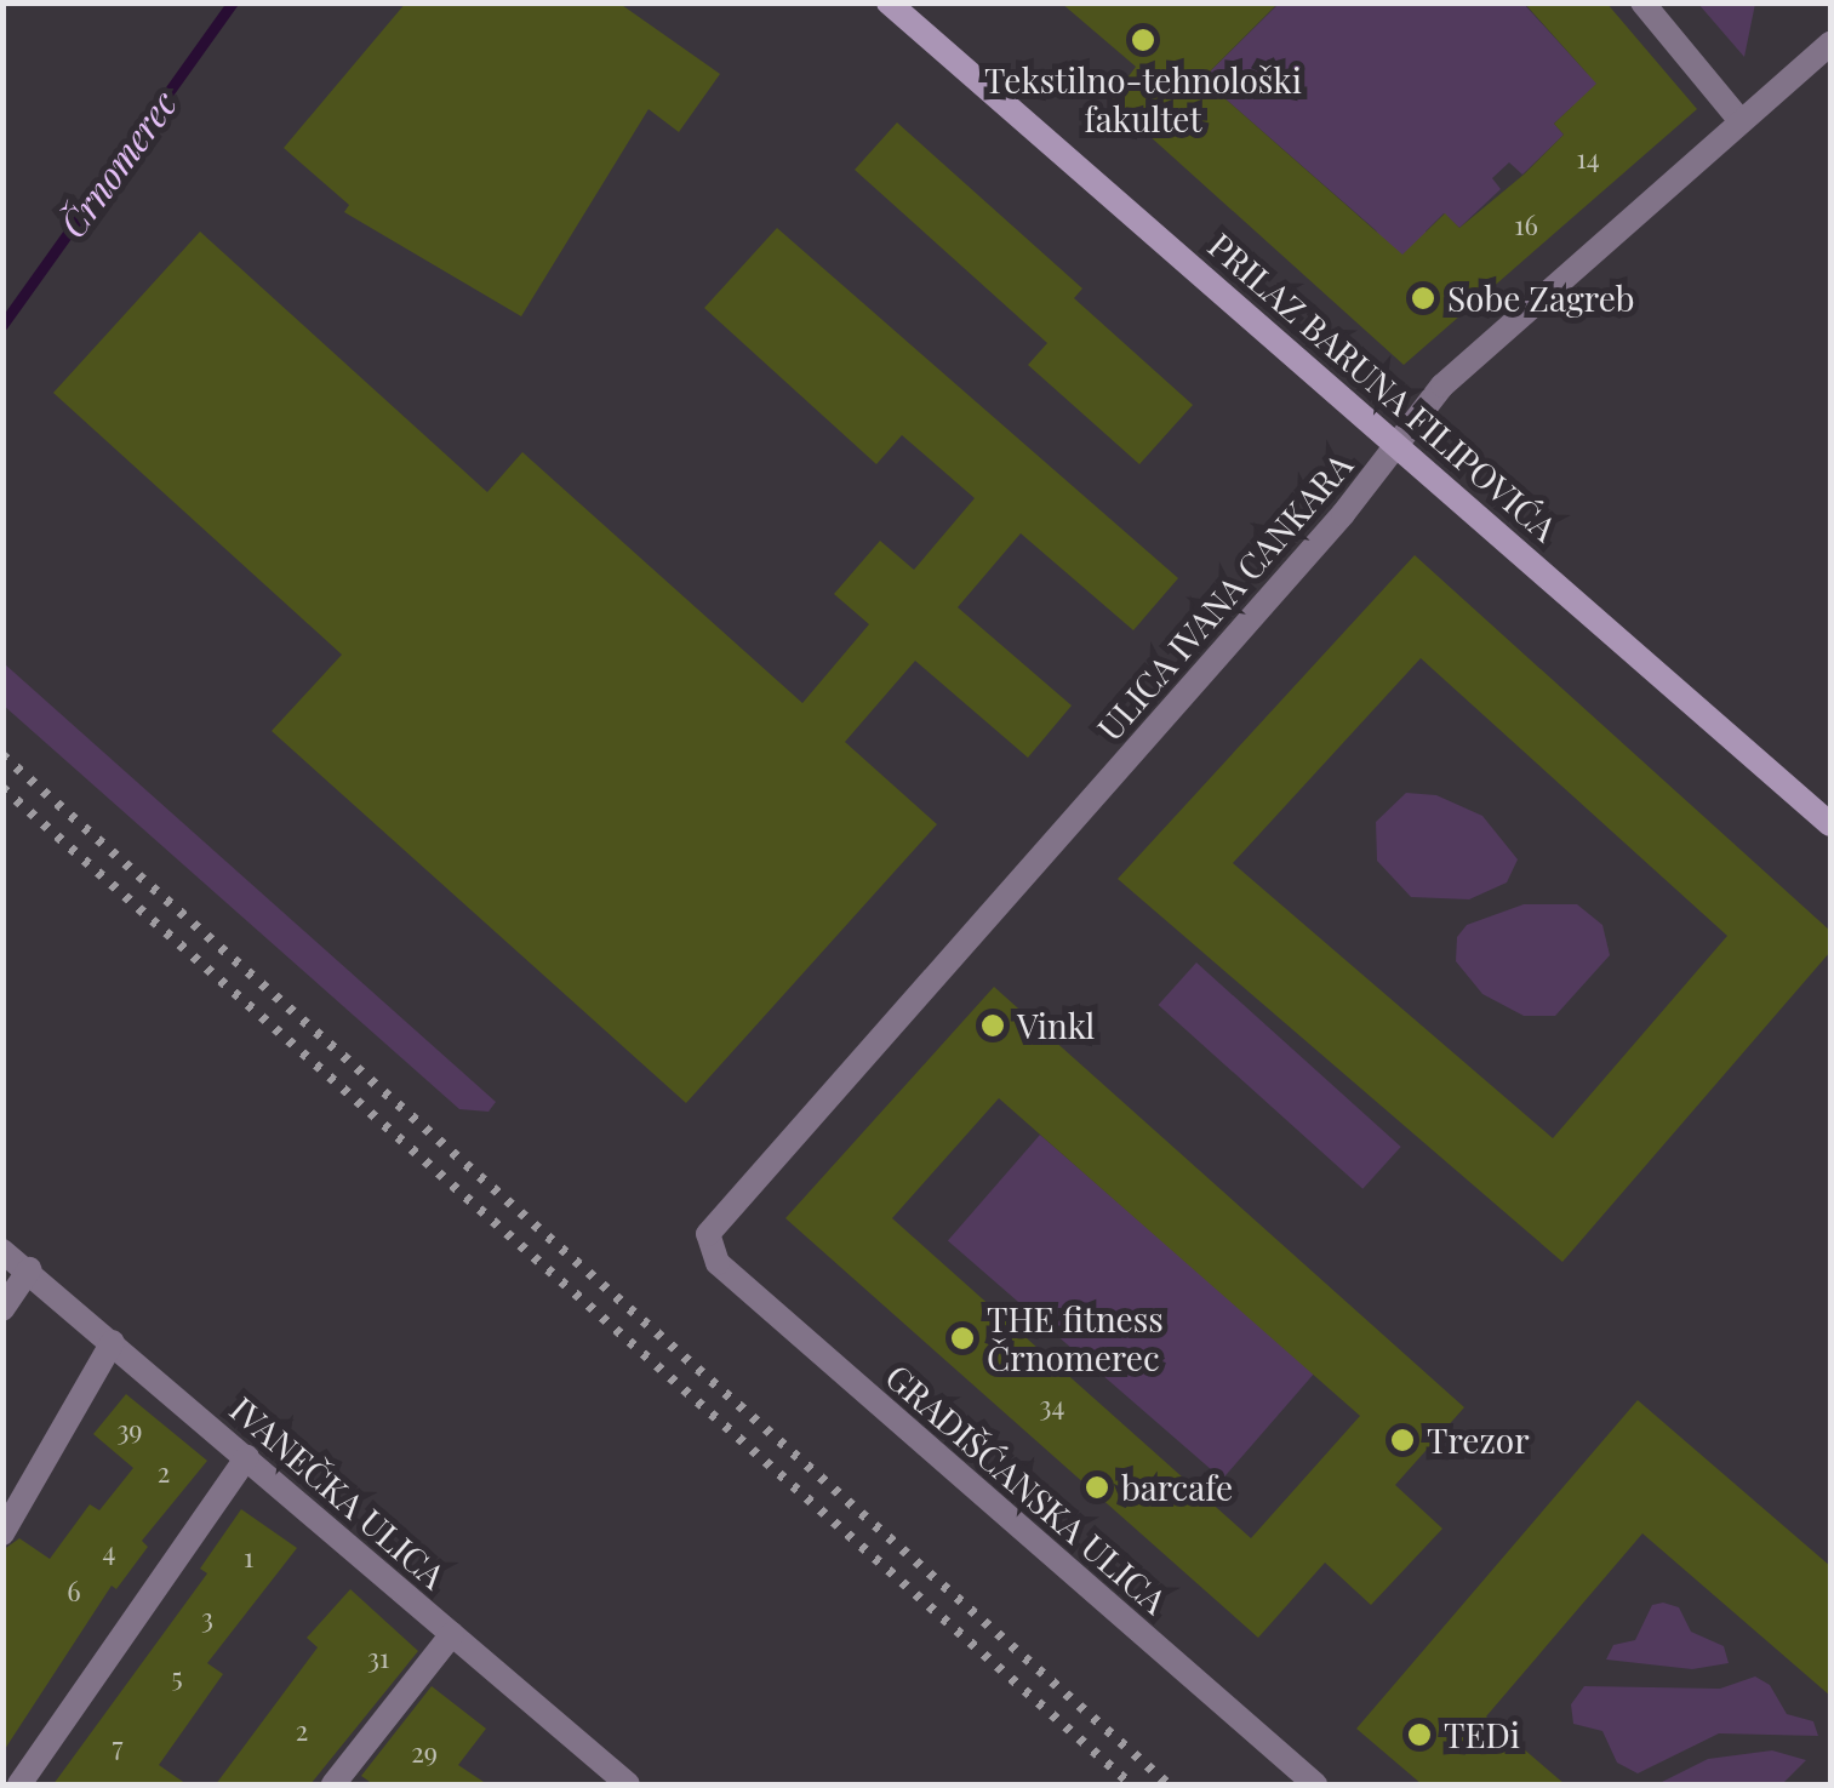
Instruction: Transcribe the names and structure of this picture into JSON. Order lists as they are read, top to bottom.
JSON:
{
  "streets": {
    "main road": ["PRILAZ BARUNA FILIPOVIĆA"],
    "street": ["ULICA IVANA CANKARA", "GRADIŠĆANSKA ULICA", "IVANEČKA ULICA"]
  },
  "crossings": [
    ["PRILAZ BARUNA FILIPOVIĆA", "ULICA IVANA CANKARA"],
    ["ULICA IVANA CANKARA", "GRADIŠĆANSKA ULICA"]
  ],
  "water": ["Črnomerec"],
  "places": [
    "Tekstilno-tehnološki fakultet",
    "Sobe Zagreb",
    "Vinkl",
    "THE fitness Črnomerec",
    "Trezor",
    "barcafe",
    "TEDi"
  ],
  "house_numbers": [
    "14",
    "16",
    "34",
    "39",
    "2",
    "4",
    "1",
    "6",
    "3",
    "31",
    "5",
    "2",
    "7",
    "29"
  ]
}
